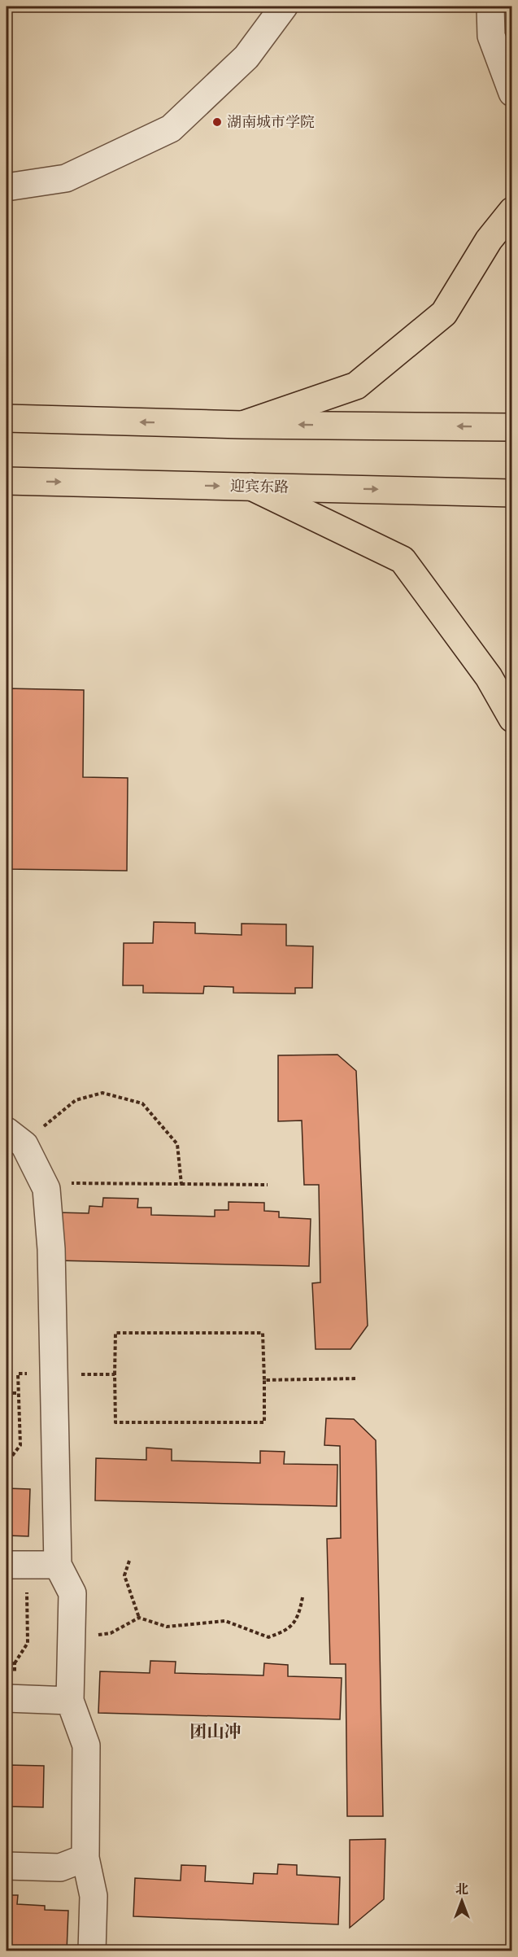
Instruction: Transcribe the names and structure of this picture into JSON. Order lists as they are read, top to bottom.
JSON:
{
  "streets": {
    "main road": ["迎宾东路"]
  },
  "districts": ["团山冲"],
  "places": ["湖南城市学院"],
  "north": "top"
}
